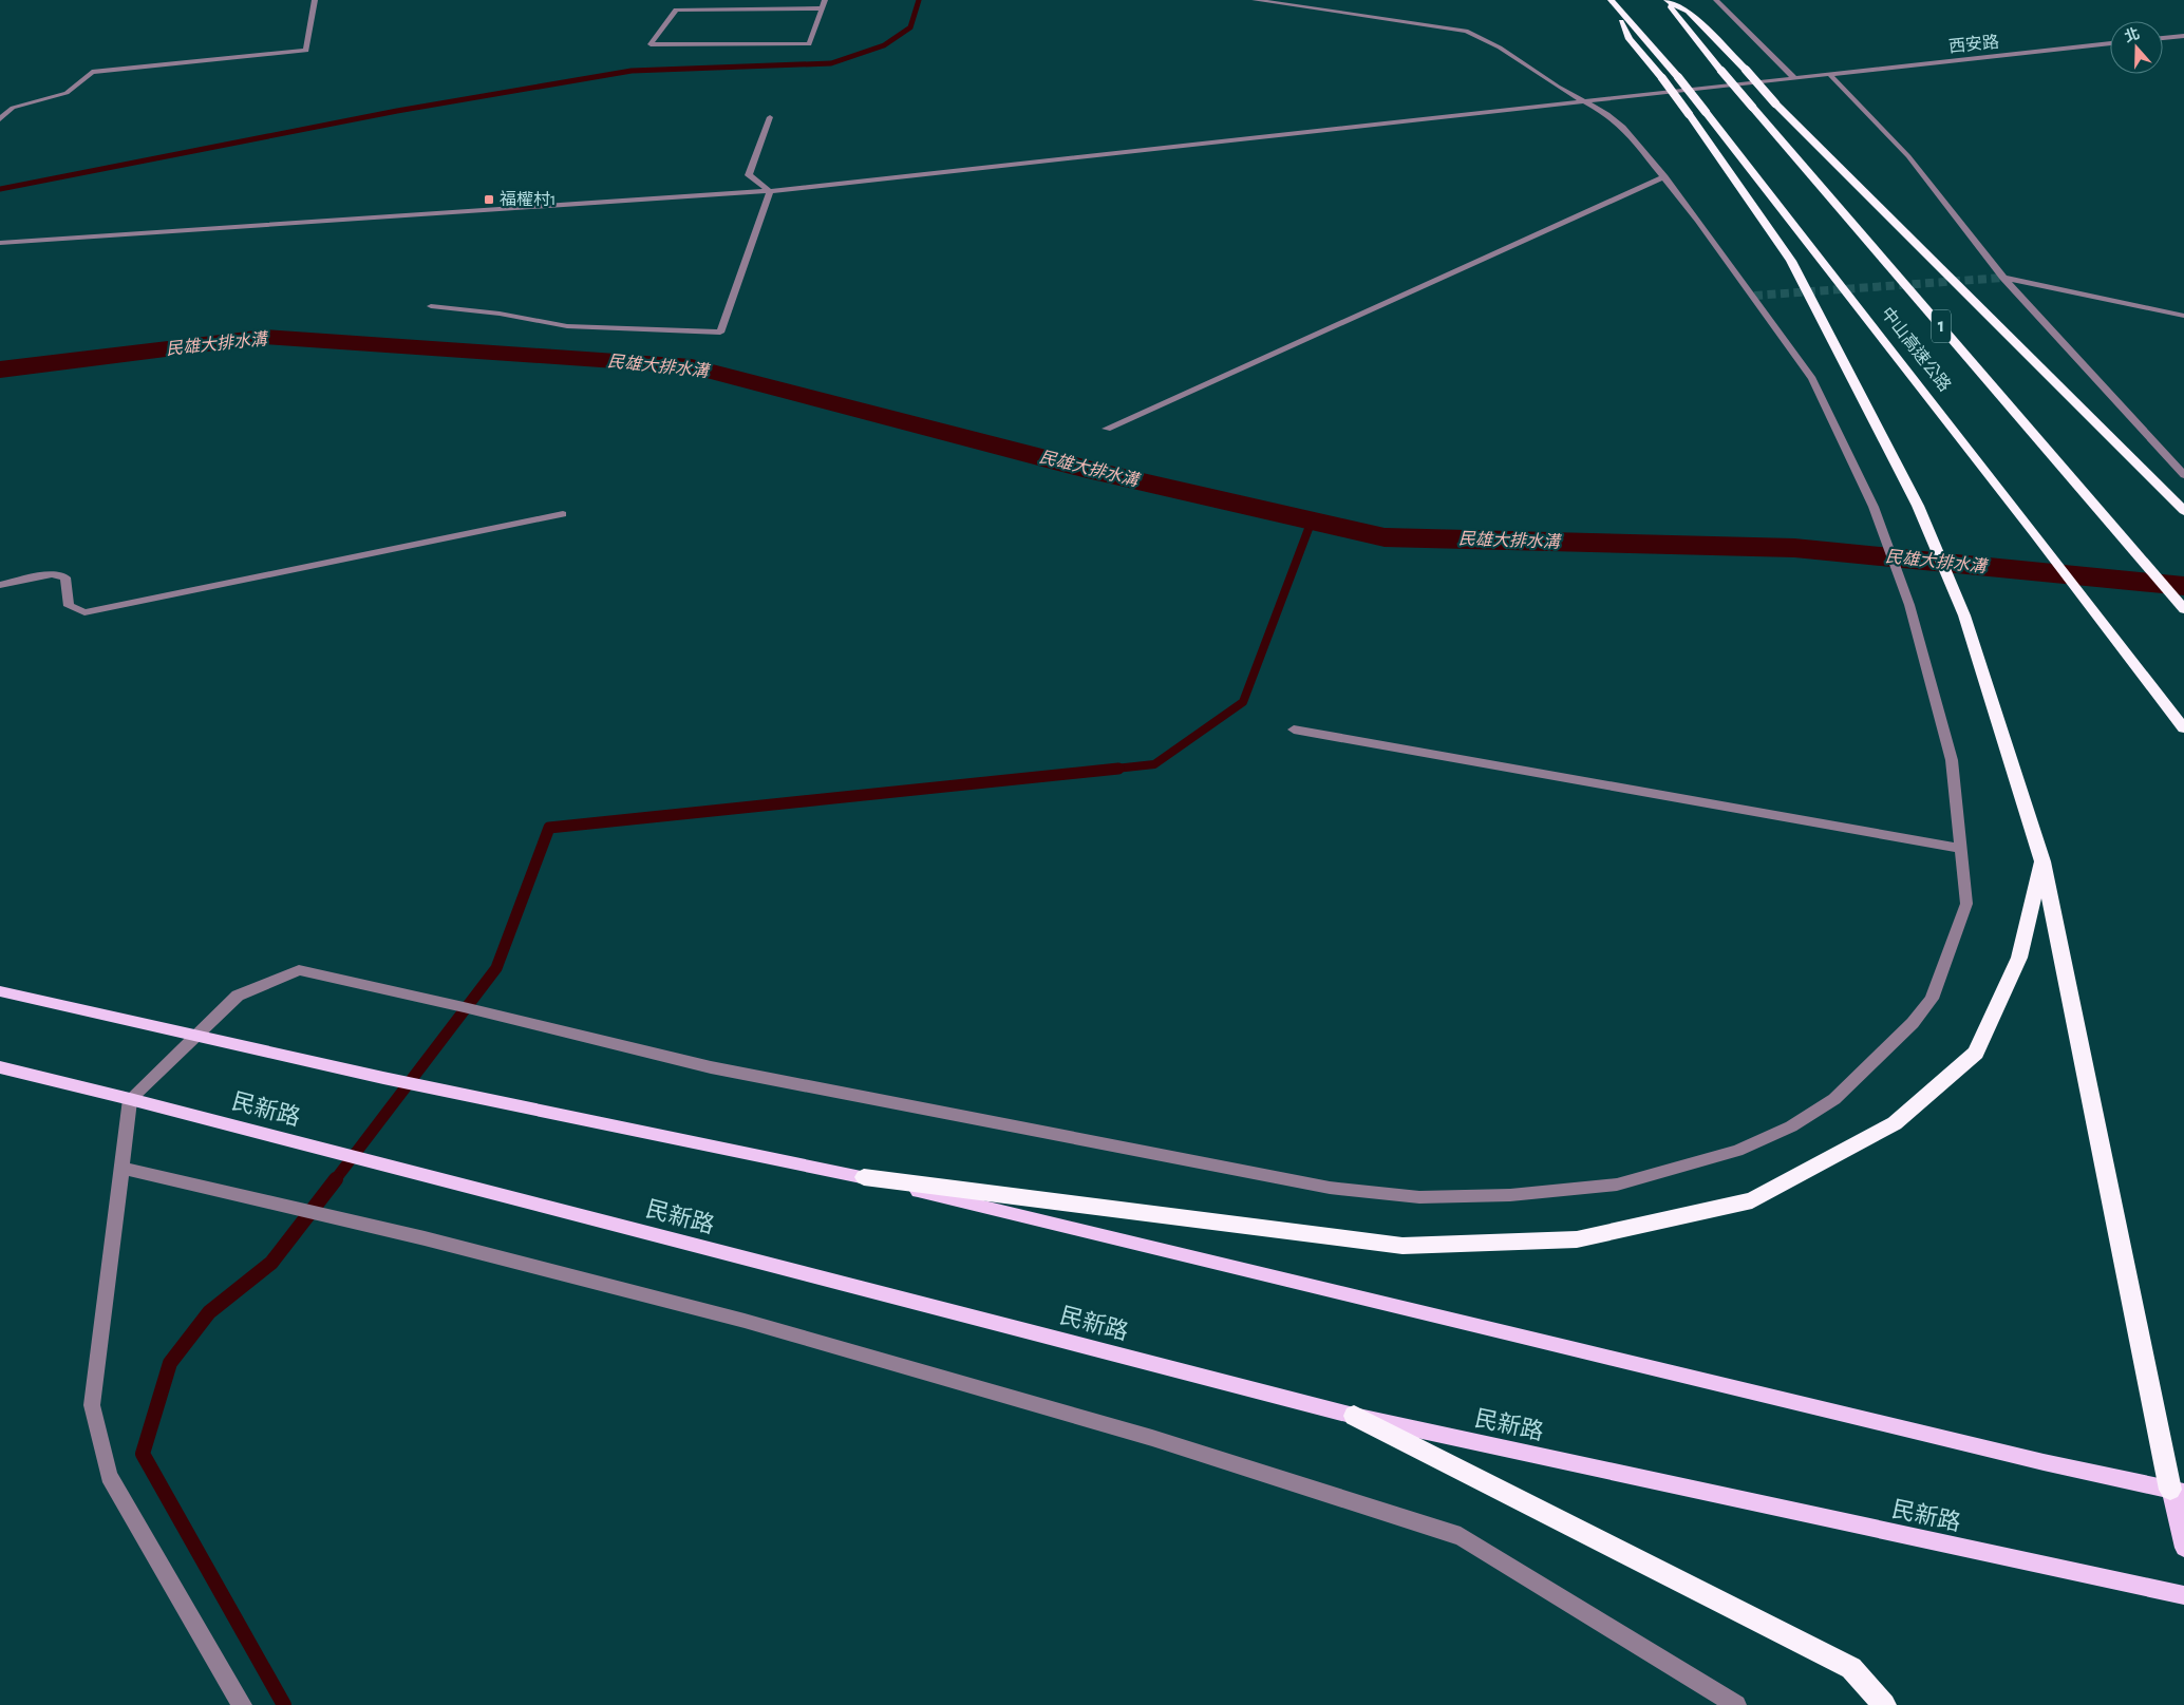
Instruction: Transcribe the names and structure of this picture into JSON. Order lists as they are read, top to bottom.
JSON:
{
  "streets": {
    "highway": ["1", "中山高速公路"],
    "main road": ["民新路"],
    "street": ["西安路"]
  },
  "water": ["民雄大排水溝"],
  "places": {
    "transit": ["福權村1"]
  },
  "north": "top"
}
